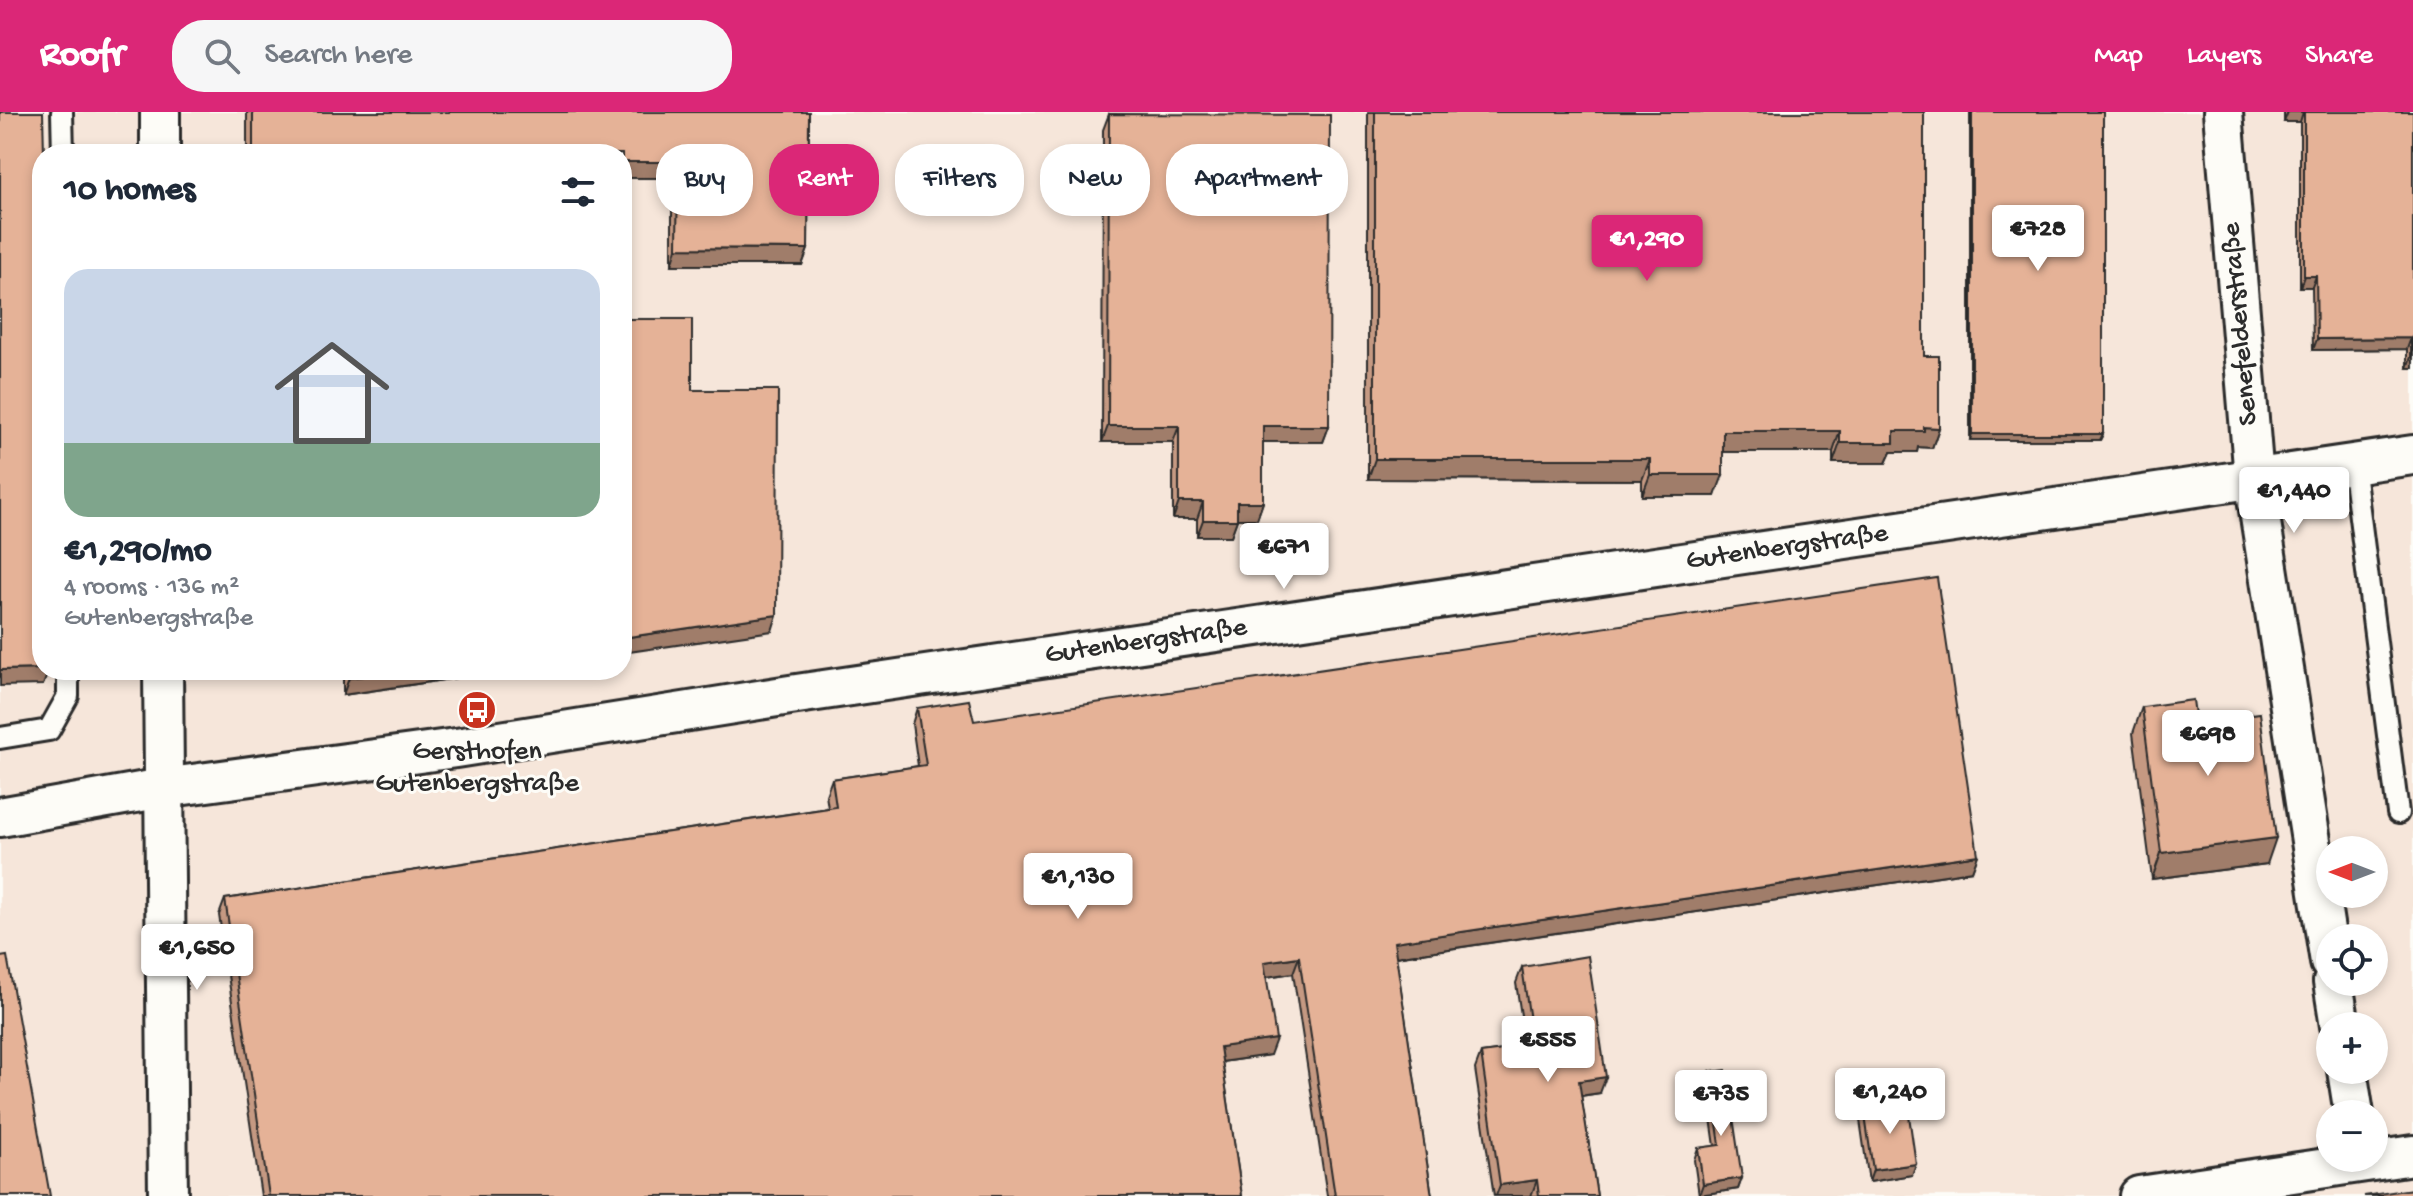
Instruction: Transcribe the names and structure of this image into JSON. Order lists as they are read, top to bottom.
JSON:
{
  "streets": {
    "street": ["Senefelderstraße", "Gutenbergstraße"]
  },
  "crossings": [
    ["Senefelderstraße", "Gutenbergstraße"]
  ],
  "places": {
    "bus stop": ["Gersthofen Gutenbergstraße"]
  },
  "north": "left",
  "page": {
    "header": "Roofr",
    "search": "Search here",
    "nav": ["Map", "Layers", "Share"],
    "chip": [
      "Buy",
      "Rent",
      "Filters",
      "New",
      "Apartment"
    ],
    "heading": "10 homes",
    "price": [
      "€728",
      "€1,290",
      "€1,440",
      "€671",
      "€698",
      "€1,130",
      "€1,650",
      "€555",
      "€1,240",
      "€735"
    ],
    "list": [
      {
        "name": "€1,290/mo",
        "note": "4 rooms · 136 m² · Gutenbergstraße"
      }
    ],
    "map_buttons": ["+", "−"]
  }
}
